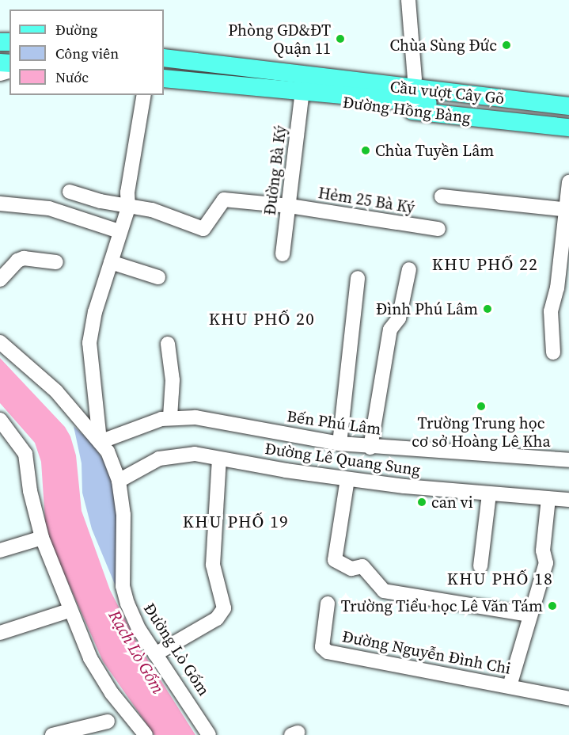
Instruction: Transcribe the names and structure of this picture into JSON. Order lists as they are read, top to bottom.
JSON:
{
  "streets": {
    "main road": ["Cầu vượt Cây Gõ", "Đường Hồng Bàng"],
    "street": [
      "Đường Bà Ký",
      "Hẻm 25 Bà Ký",
      "Bến Phú Lâm",
      "Đường Lê Quang Sung",
      "Đường Lò Gốm",
      "Đường Nguyễn Đình Chi"
    ]
  },
  "crossings": [
    ["Cầu vượt Cây Gõ", "Đường Hồng Bàng"],
    ["Đường Hồng Bàng", "Đường Bà Ký"],
    ["Đường Bà Ký", "Hẻm 25 Bà Ký"],
    ["Bến Phú Lâm", "Đường Lò Gốm"],
    ["Đường Lê Quang Sung", "Đường Lò Gốm"]
  ],
  "districts": [
    "KHU PHỐ 22",
    "KHU PHỐ 20",
    "KHU PHỐ 19",
    "KHU PHỐ 18"
  ],
  "water": ["Rạch Lò Gốm"],
  "places": [
    "Phòng GD&ĐT Quận 11",
    "Chùa Sùng Đức",
    "Chùa Tuyền Lâm",
    "Đình Phú Lâm",
    "Trường Trung học cơ sở Hoàng Lê Kha",
    "can vi",
    "Trường Tiểu học Lê Văn Tám"
  ],
  "legend": ["Đường", "Công viên", "Nước"]
}
